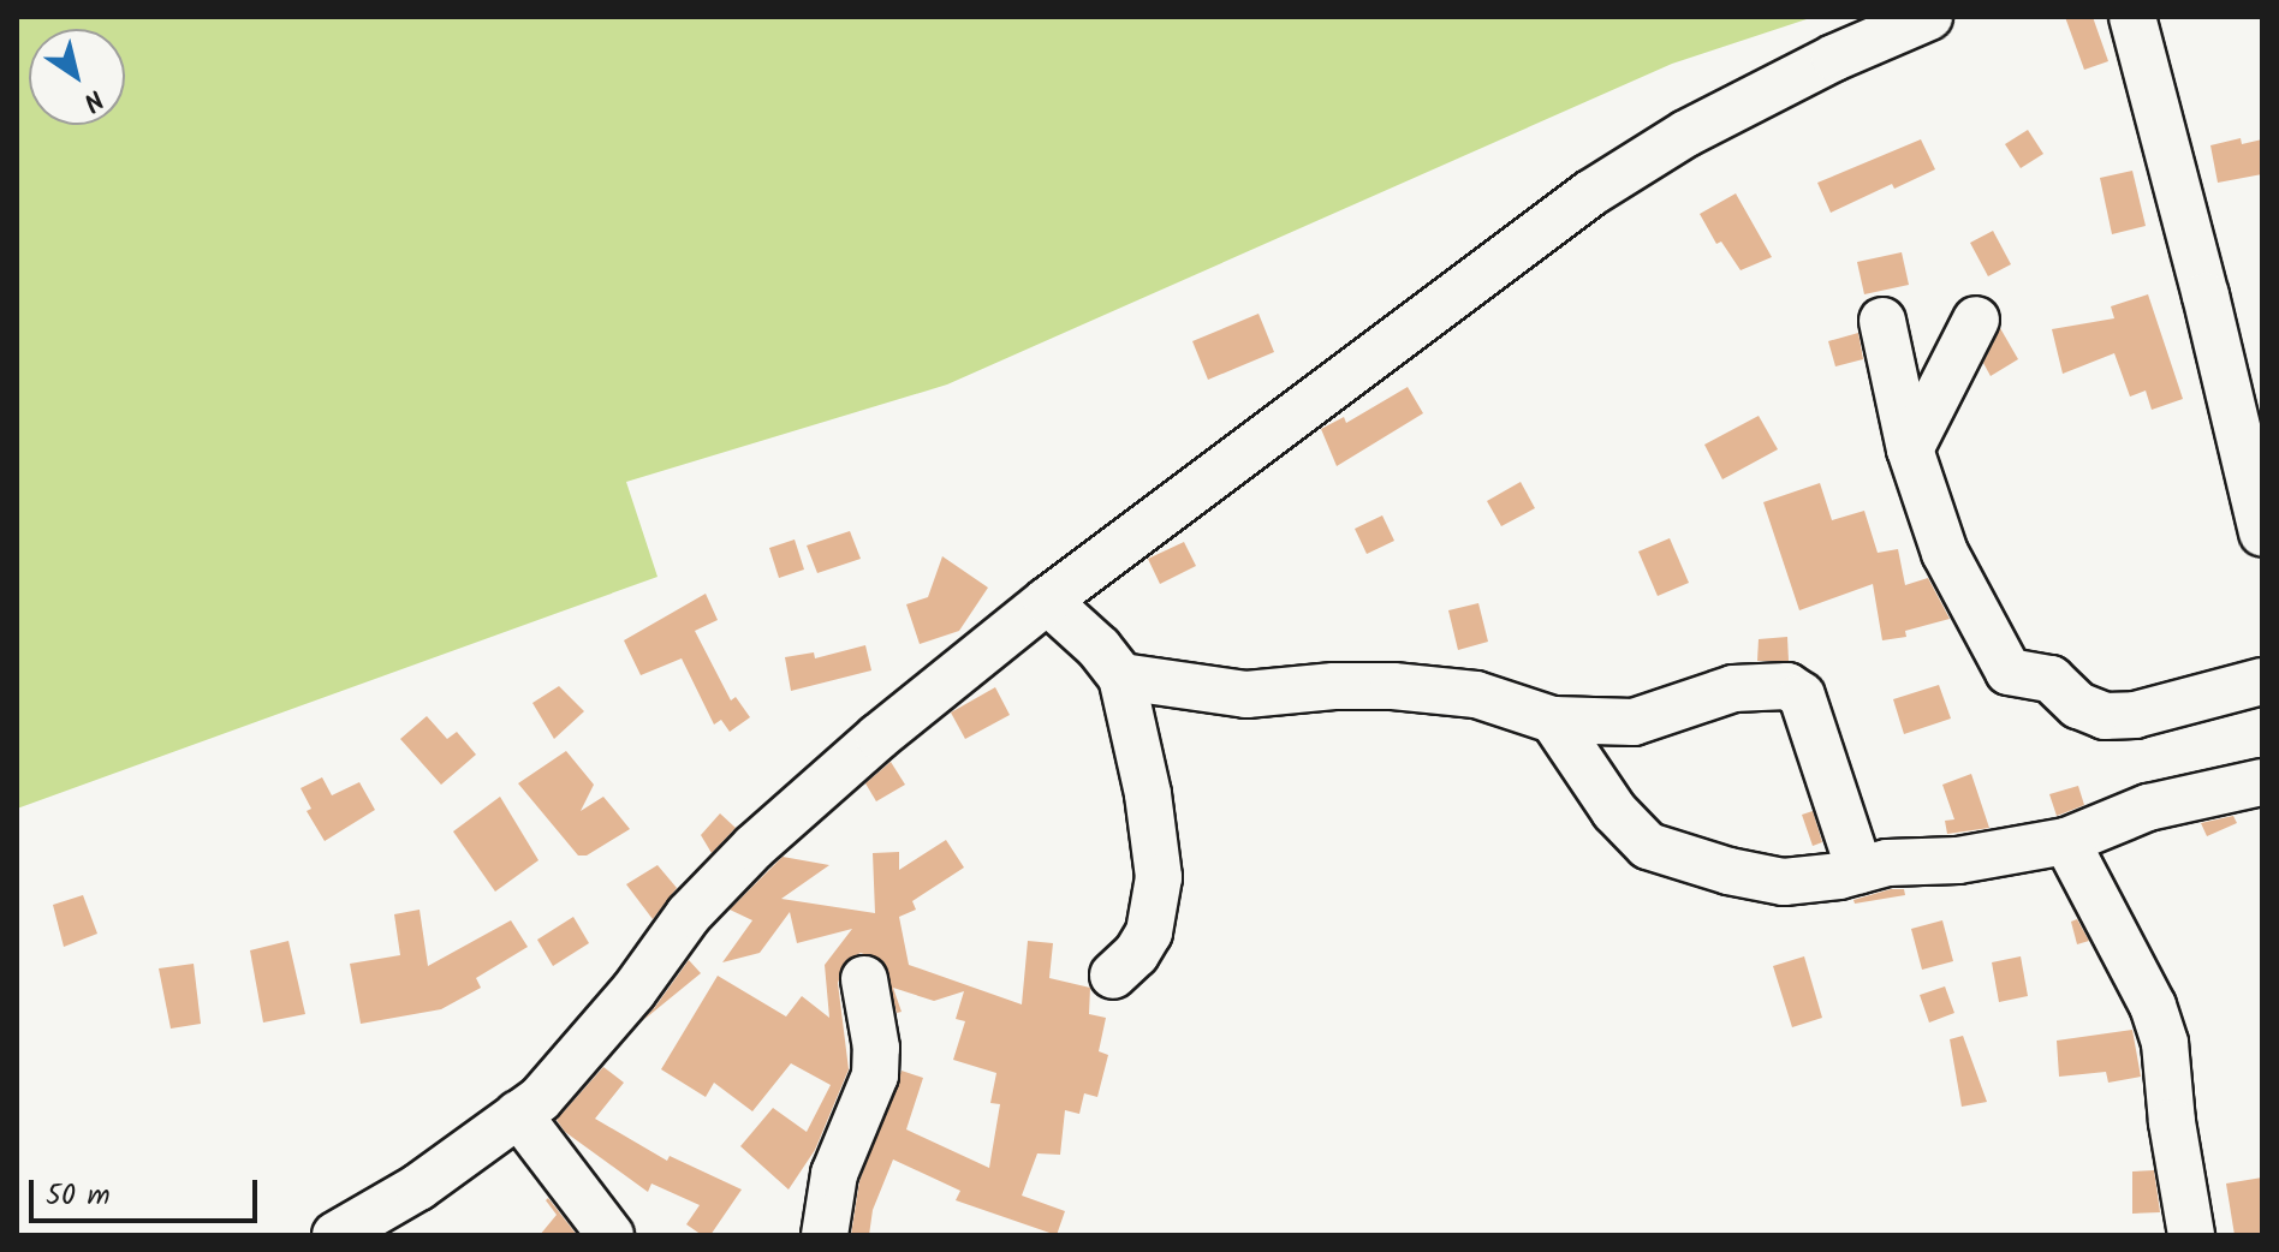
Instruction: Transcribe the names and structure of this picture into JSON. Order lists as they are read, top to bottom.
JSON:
{
  "scale_bar": "50 m",
  "north": "bottom right"
}
